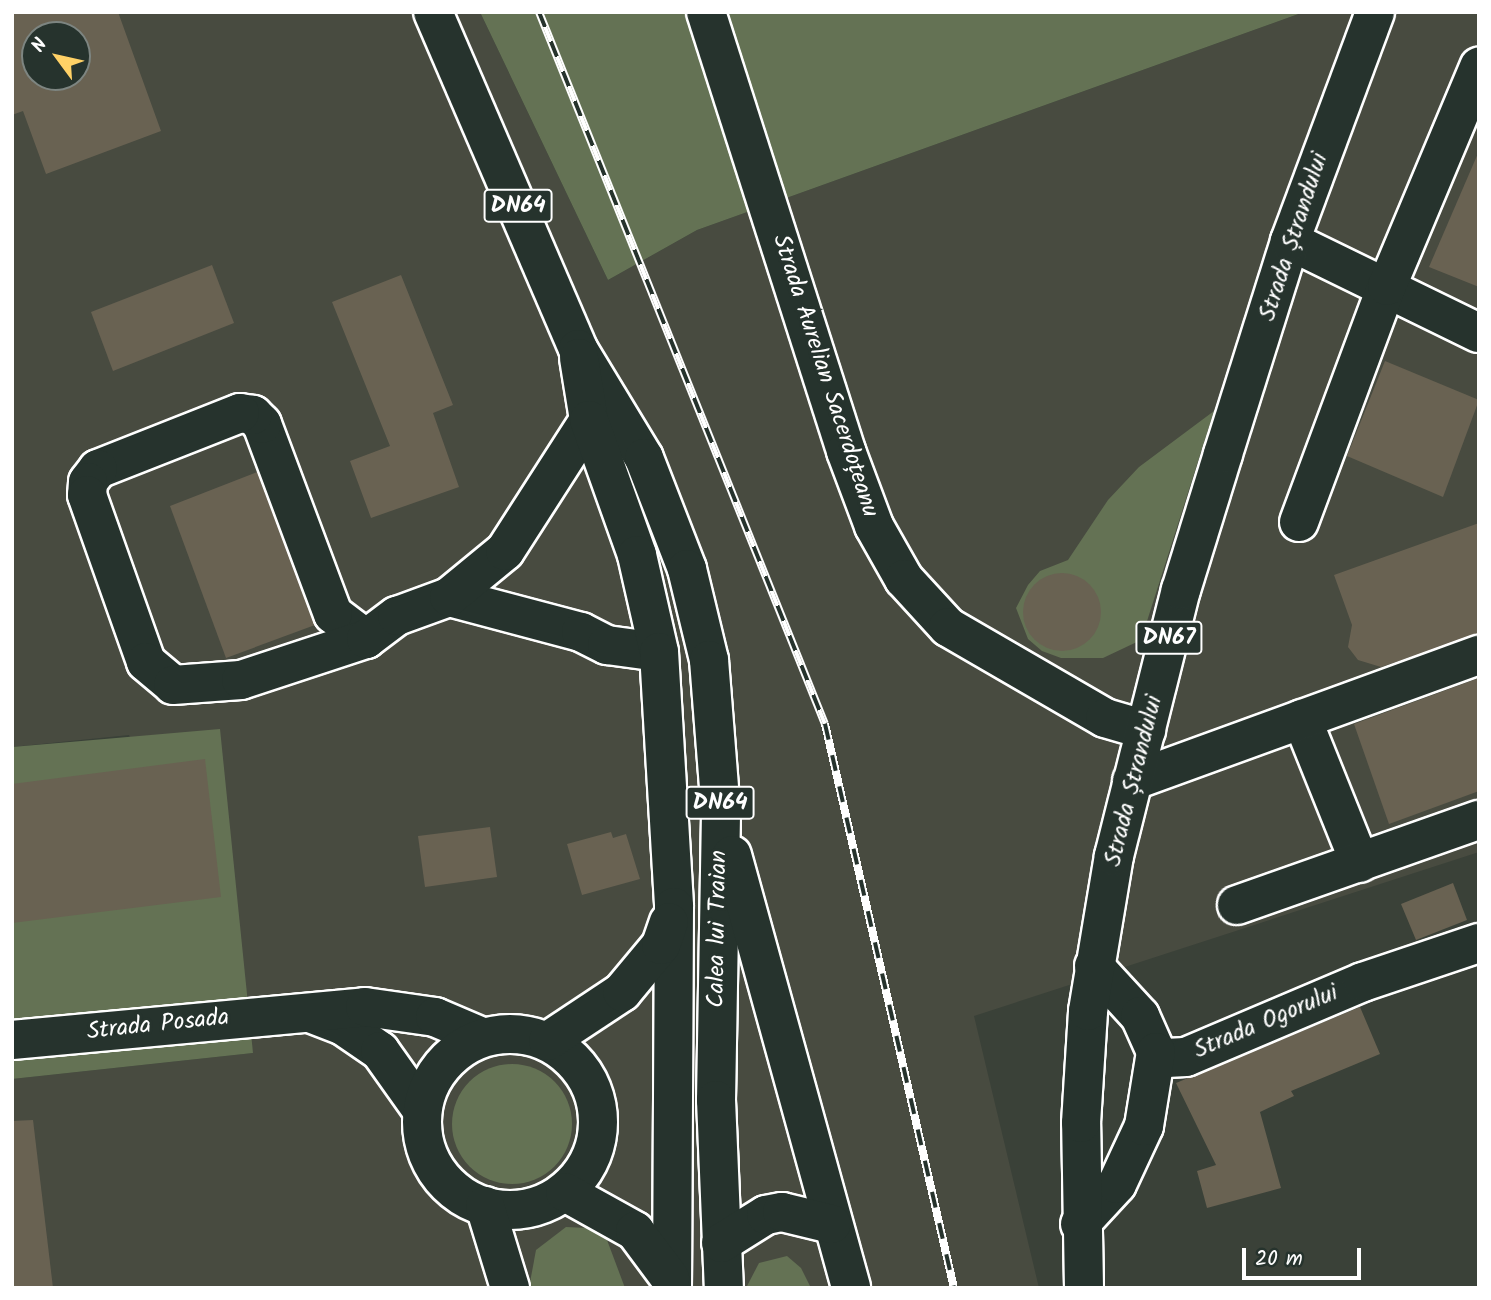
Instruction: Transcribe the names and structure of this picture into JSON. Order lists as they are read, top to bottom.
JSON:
{
  "streets": {
    "main road": [
      "DN64",
      "Strada Ștrandului",
      "Strada Aurelian Sacerdoțeanu",
      "DN67",
      "Calea lui Traian",
      "Strada Ogorului",
      "Strada Posada"
    ]
  },
  "crossings": [
    ["Strada Ștrandului", "Strada Aurelian Sacerdoțeanu"],
    ["Strada Ștrandului", "Strada Ogorului"]
  ],
  "scale_bar": "20 m",
  "north": "top left"
}
